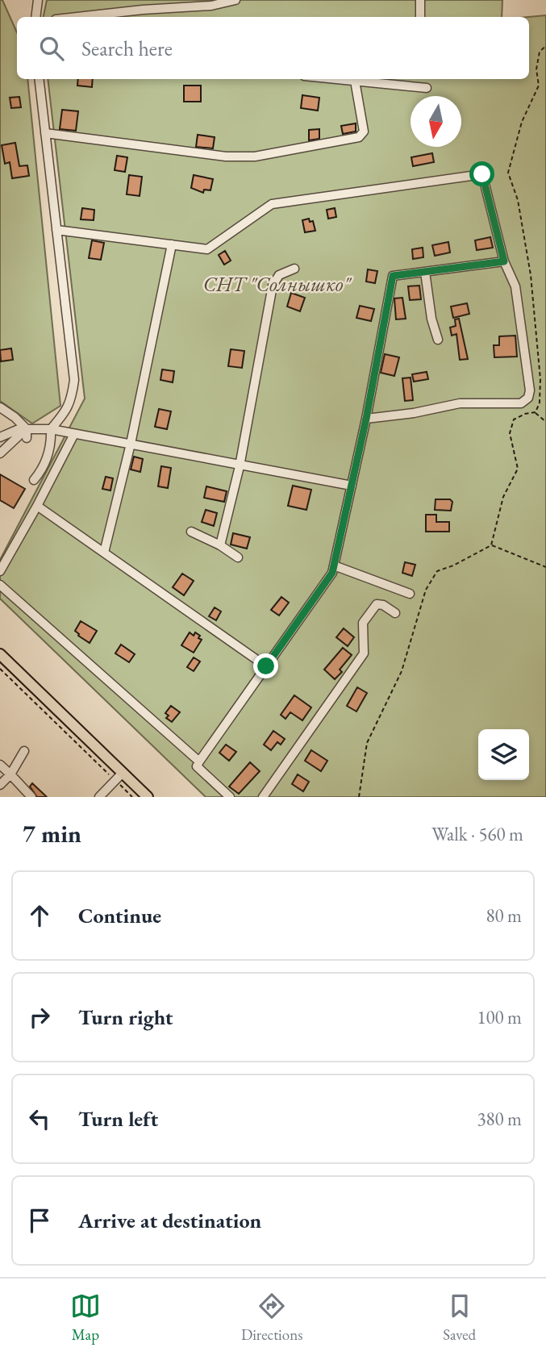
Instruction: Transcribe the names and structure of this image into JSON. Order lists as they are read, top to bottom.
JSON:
{
  "parks": ["СНТ \"Солнышко\""],
  "north": "bottom",
  "page": {
    "search": "Search here",
    "heading": ["7 min", "Walk · 560 m"],
    "list": [
      ["Continue", "80 m"],
      ["Turn right", "100 m"],
      ["Turn left", "380 m"],
      "Arrive at destination"
    ],
    "nav": ["Map", "Directions", "Saved"]
  }
}
